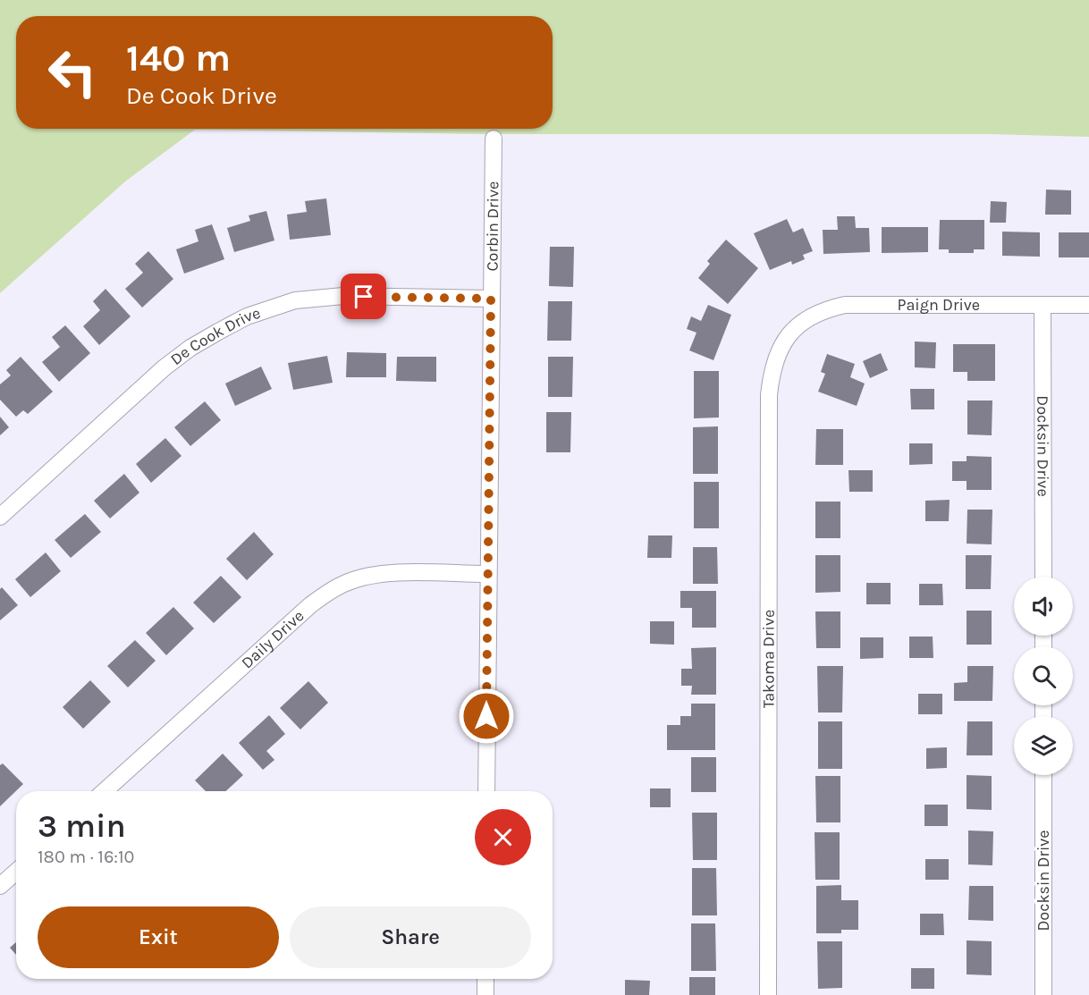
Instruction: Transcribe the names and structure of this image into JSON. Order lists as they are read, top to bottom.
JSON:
{
  "streets": {
    "street": [
      "Corbin Drive",
      "Paign Drive",
      "De Cook Drive",
      "Docksin Drive",
      "Daily Drive",
      "Takoma Drive"
    ]
  },
  "crossings": [
    ["Corbin Drive", "De Cook Drive"],
    ["Corbin Drive", "Daily Drive"],
    ["Paign Drive", "Docksin Drive"],
    ["Paign Drive", "Takoma Drive"]
  ],
  "page": {
    "turn": ["140 m", "De Cook Drive"],
    "heading": ["3 min", "180 m · 16:10"],
    "buttons": ["Exit", "Share"]
  }
}
